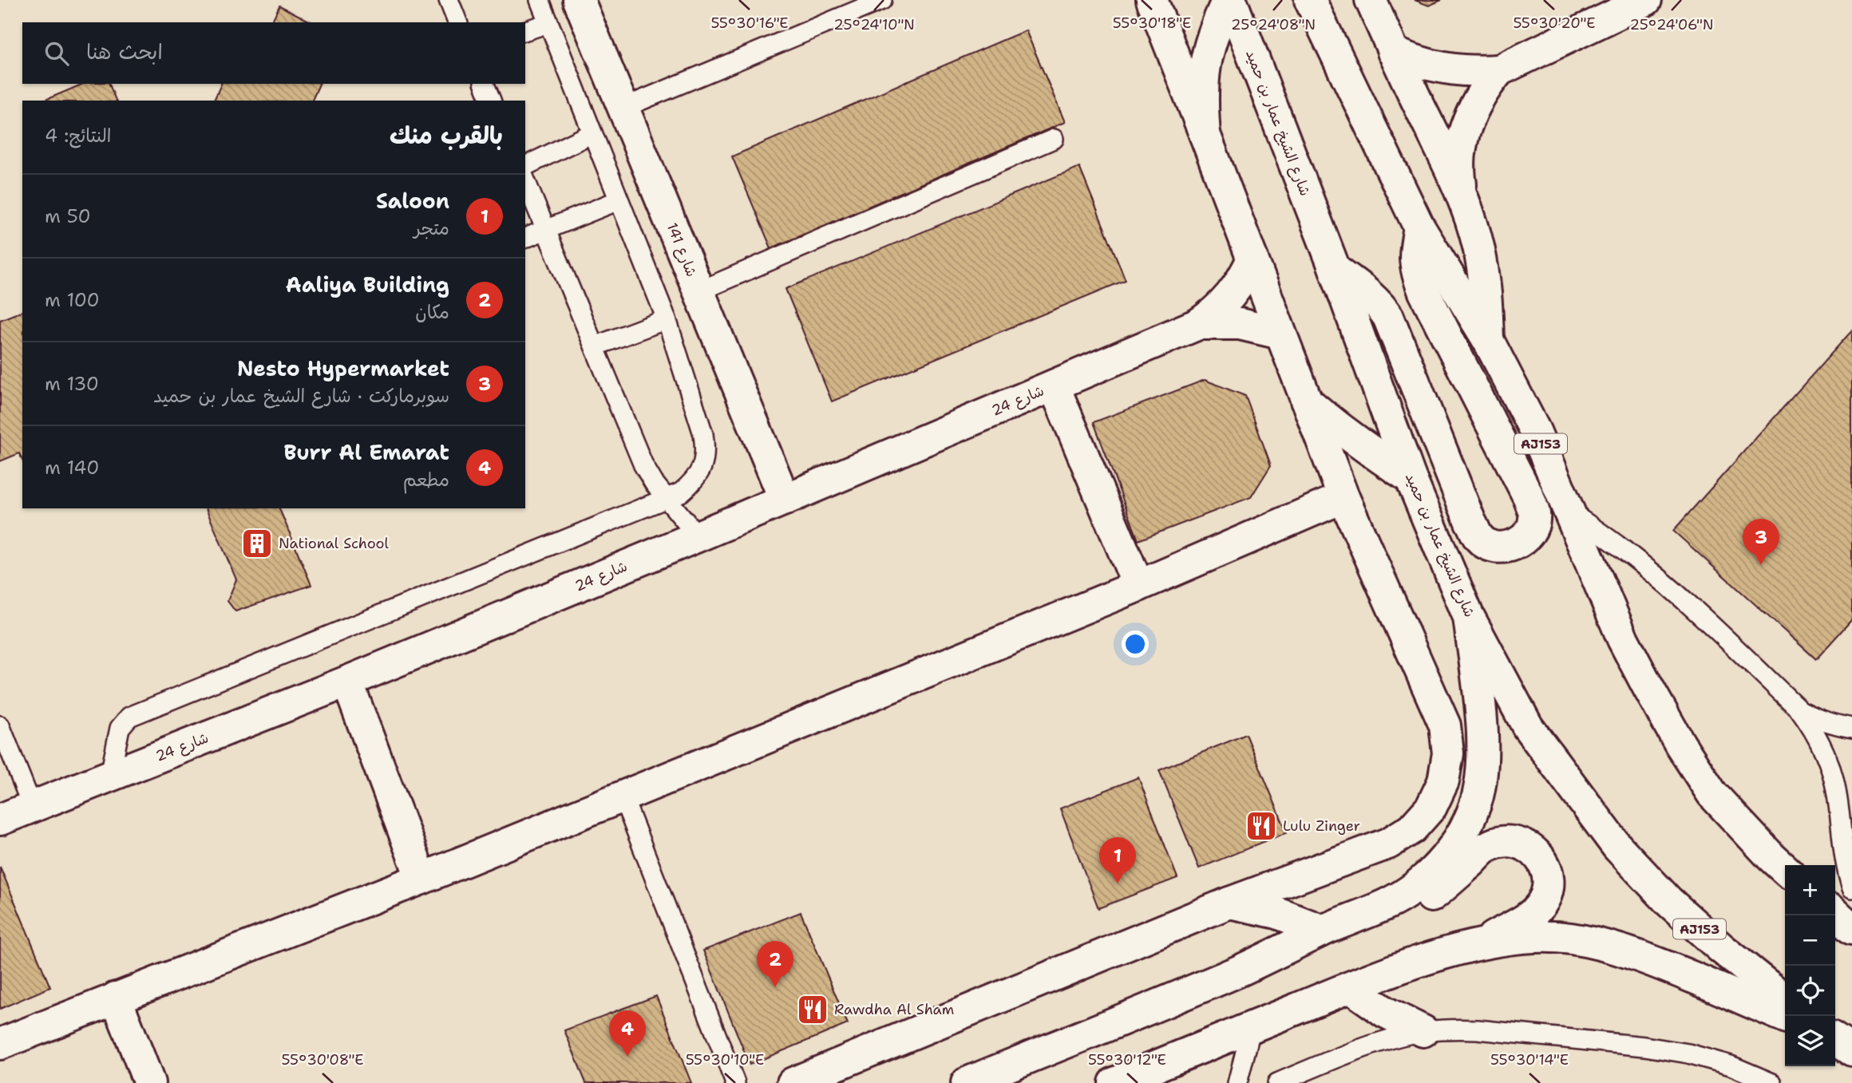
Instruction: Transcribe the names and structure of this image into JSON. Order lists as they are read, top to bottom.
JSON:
{
  "streets": {
    "street": [
      "شارع الشيخ عمار بن حميد",
      "شارع 141",
      "شارع 24",
      "AJ153"
    ]
  },
  "crossings": [
    ["شارع 141", "شارع 24"]
  ],
  "places": {
    "building": ["National School"],
    "restaurant": ["Lulu Zinger", "Rawdha Al Sham"]
  },
  "page": {
    "search": "ابحث هنا",
    "heading": ["بالقرب منك", "النتائج: 4"],
    "list": [
      {
        "mark": "1",
        "name": "Saloon",
        "note": "متجر",
        "value": "50 m"
      },
      {
        "mark": "2",
        "name": "Aaliya Building",
        "note": "مكان",
        "value": "100 m"
      },
      {
        "mark": "3",
        "name": "Nesto Hypermarket",
        "note": "سوبرماركت · شارع الشيخ عمار بن حميد",
        "value": "130 m"
      },
      {
        "mark": "4",
        "name": "Burr Al Emarat",
        "note": "مطعم",
        "value": "140 m"
      }
    ],
    "pins": [
      "3",
      "1",
      "2",
      "4"
    ],
    "map_buttons": ["+", "−"]
  },
  "coordinates": [
    "55°30'16\"E",
    "55°30'18\"E",
    "55°30'20\"E",
    "25°24'10\"N",
    "25°24'08\"N",
    "25°24'06\"N",
    "55°30'08\"E",
    "55°30'10\"E",
    "55°30'12\"E",
    "55°30'14\"E"
  ]
}
